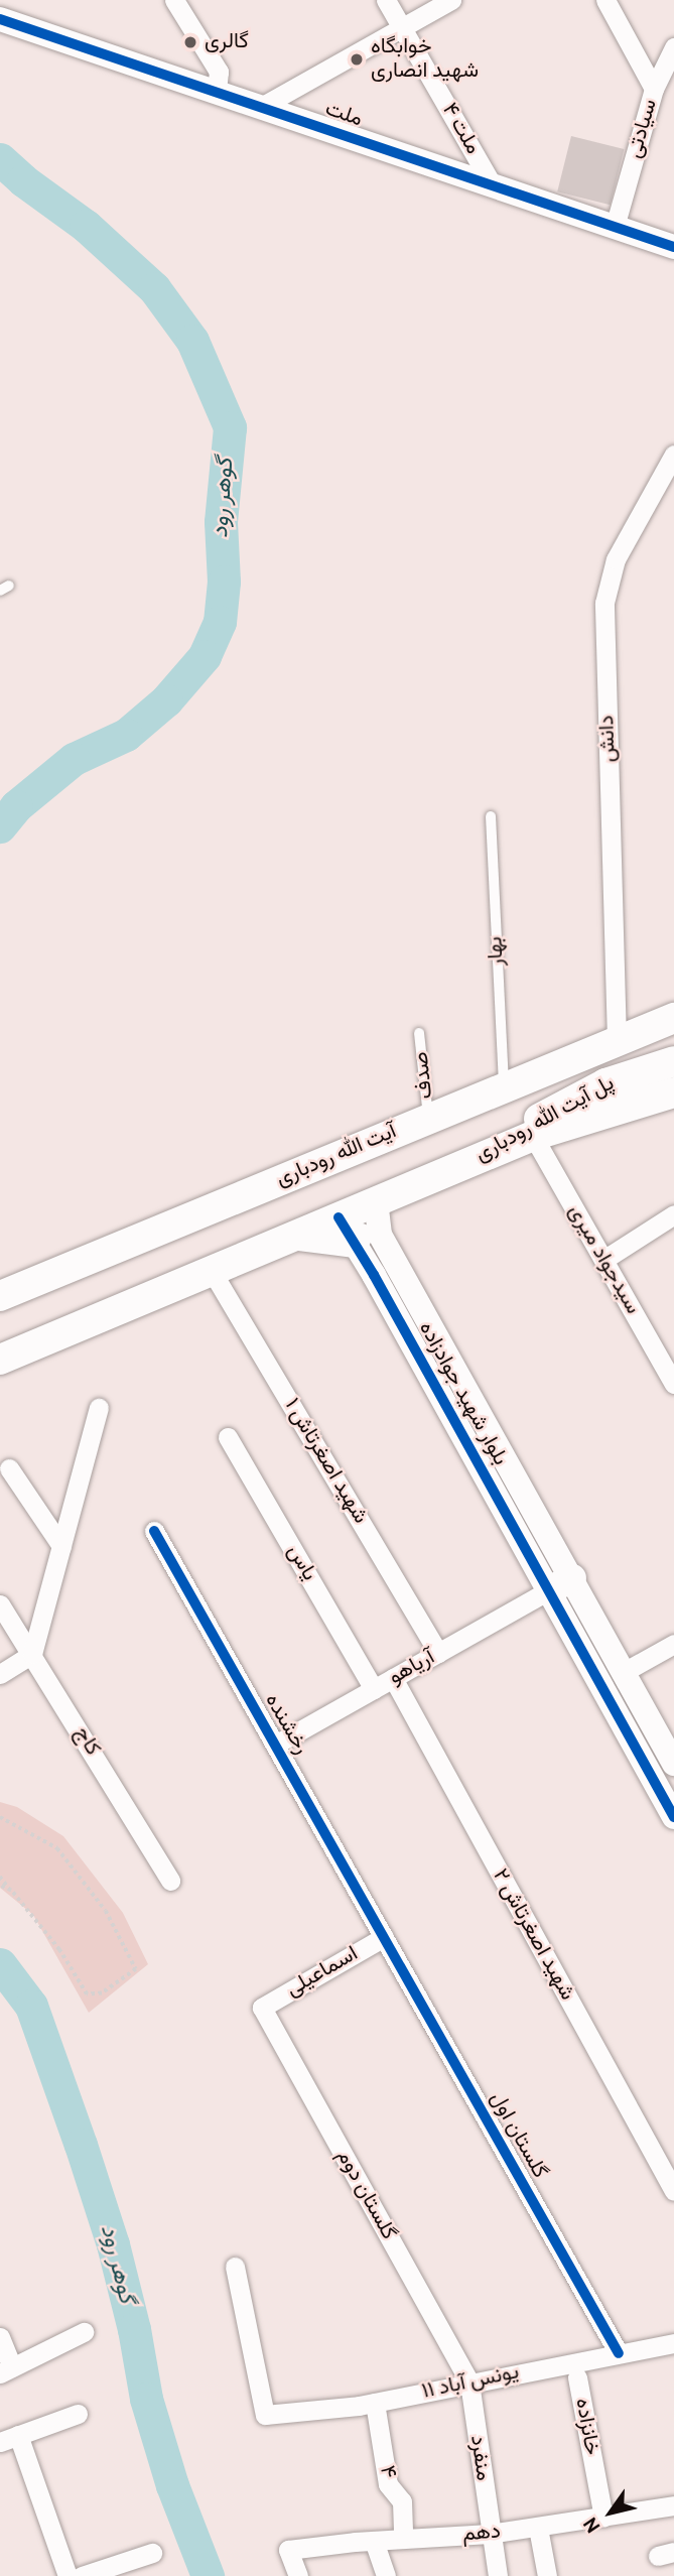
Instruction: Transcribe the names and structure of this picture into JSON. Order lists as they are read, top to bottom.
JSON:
{
  "streets": {
    "main road": ["پل آیت الله رودباری", "آیت الله رودباری"],
    "street": [
      "ملت",
      "ملت ۴",
      "سیادتی",
      "دانش",
      "سیدجواد میری",
      "بلوار شهید جوادزاده",
      "شهید اصغرتاش ۱",
      "یاس",
      "آریاهو",
      "رخشنده",
      "کاج",
      "شهید اصغرتاش ۲",
      "اسماعیلی",
      "گلستان اول",
      "گلستان دوم",
      "یونس آباد ۱۱",
      "خانزاده",
      "منفرد",
      "۴",
      "دهم"
    ],
    "lane": ["بهار", "صدف"]
  },
  "crossings": [
    ["ملت", "ملت ۴"],
    ["ملت", "سیادتی"],
    ["دانش", "آیت الله رودباری"],
    ["بهار", "آیت الله رودباری"],
    ["صدف", "آیت الله رودباری"],
    ["بلوار شهید جوادزاده", "آریاهو"],
    ["شهید اصغرتاش ۱", "آریاهو"],
    ["یاس", "آریاهو"],
    ["آریاهو", "رخشنده"],
    ["آریاهو", "شهید اصغرتاش ۲"],
    ["رخشنده", "اسماعیلی"],
    ["رخشنده", "گلستان اول"],
    ["اسماعیلی", "گلستان اول"],
    ["اسماعیلی", "گلستان دوم"],
    ["گلستان اول", "یونس آباد ۱۱"],
    ["گلستان دوم", "یونس آباد ۱۱"],
    ["گلستان دوم", "منفرد"],
    ["یونس آباد ۱۱", "منفرد"],
    ["یونس آباد ۱۱", "۴"],
    ["خانزاده", "دهم"],
    ["منفرد", "دهم"],
    ["۴", "دهم"]
  ],
  "water": ["گوهر رود"],
  "places": ["گالری", "خوابگاه شهید انصاری"],
  "north": "bottom left"
}
